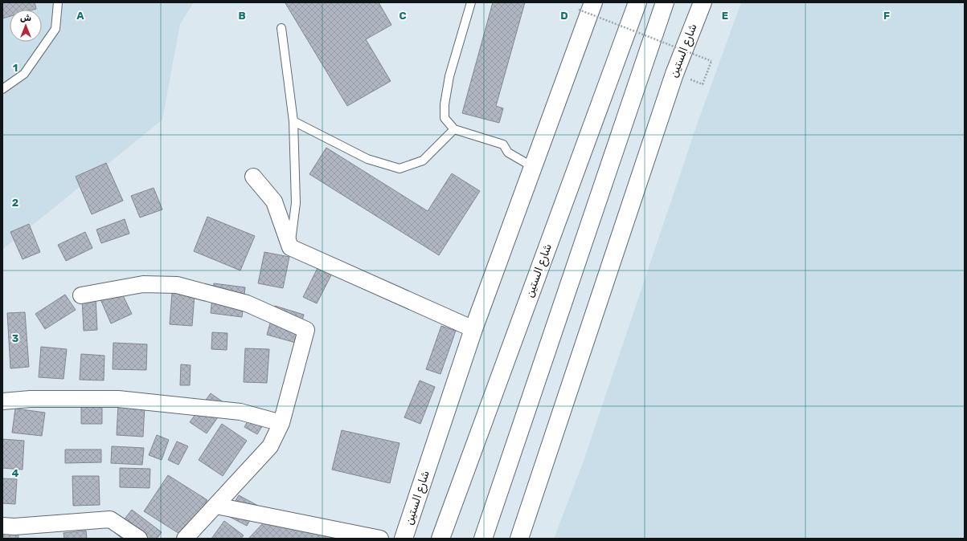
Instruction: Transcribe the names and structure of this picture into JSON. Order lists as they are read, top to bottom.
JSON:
{
  "streets": {
    "main road": ["شارع الستين"]
  },
  "north": "top",
  "grid": {
    "columns": [
      "A",
      "B",
      "C",
      "D",
      "E",
      "F"
    ],
    "rows": [
      "1",
      "2",
      "3",
      "4"
    ]
  }
}
